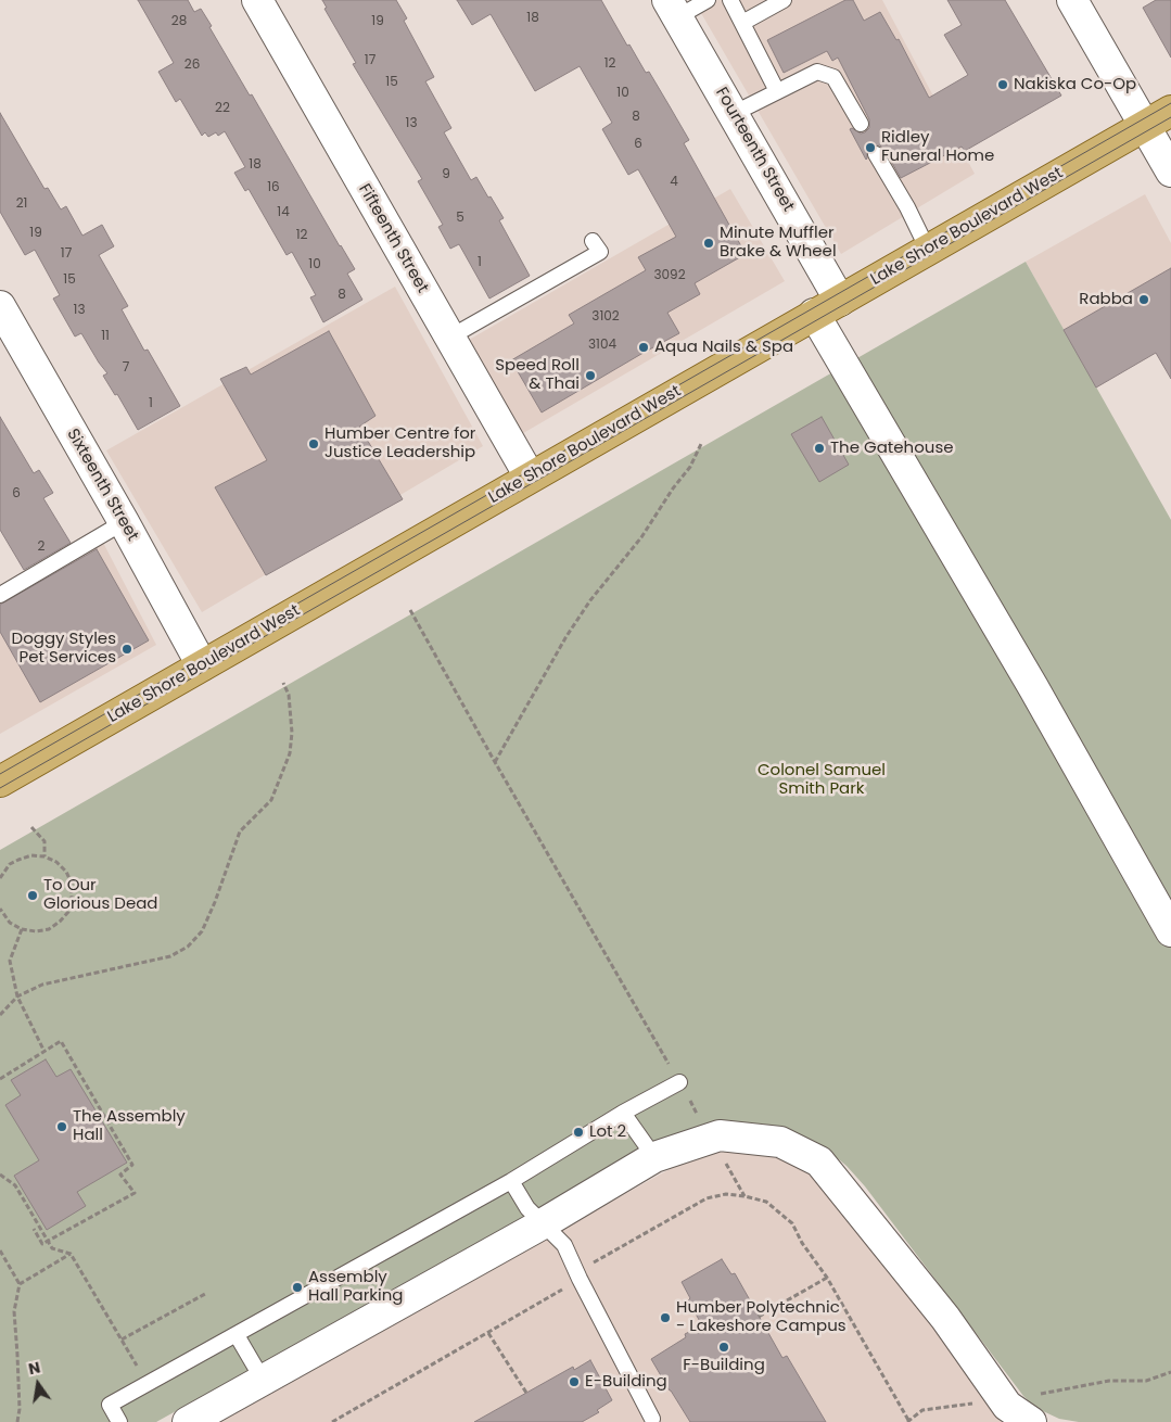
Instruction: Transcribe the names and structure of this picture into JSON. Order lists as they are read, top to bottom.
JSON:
{
  "streets": {
    "main road": ["Lake Shore Boulevard West"],
    "street": ["Fourteenth Street", "Fifteenth Street", "Sixteenth Street"]
  },
  "crossings": [
    ["Fourteenth Street", "Lake Shore Boulevard West"],
    ["Lake Shore Boulevard West", "Fifteenth Street"],
    ["Lake Shore Boulevard West", "Sixteenth Street"]
  ],
  "parks": ["Colonel Samuel Smith Park"],
  "places": [
    "Nakiska Co-Op",
    "Ridley Funeral Home",
    "Minute Muffler Brake & Wheel",
    "Rabba",
    "Aqua Nails & Spa",
    "Speed Roll & Thai",
    "Humber Centre for Justice Leadership",
    "The Gatehouse",
    "Doggy Styles Pet Services",
    "To Our Glorious Dead",
    "The Assembly Hall",
    "Lot 2",
    "Assembly Hall Parking",
    "Humber Polytechnic - Lakeshore Campus",
    "F-Building",
    "E-Building"
  ],
  "house_numbers": [
    "18",
    "28",
    "19",
    "17",
    "12",
    "26",
    "15",
    "10",
    "22",
    "8",
    "13",
    "6",
    "18",
    "9",
    "4",
    "16",
    "21",
    "14",
    "5",
    "19",
    "12",
    "17",
    "1",
    "10",
    "3092",
    "15",
    "8",
    "13",
    "3102",
    "11",
    "3104",
    "7",
    "1",
    "6",
    "2"
  ],
  "north": "top"
}
